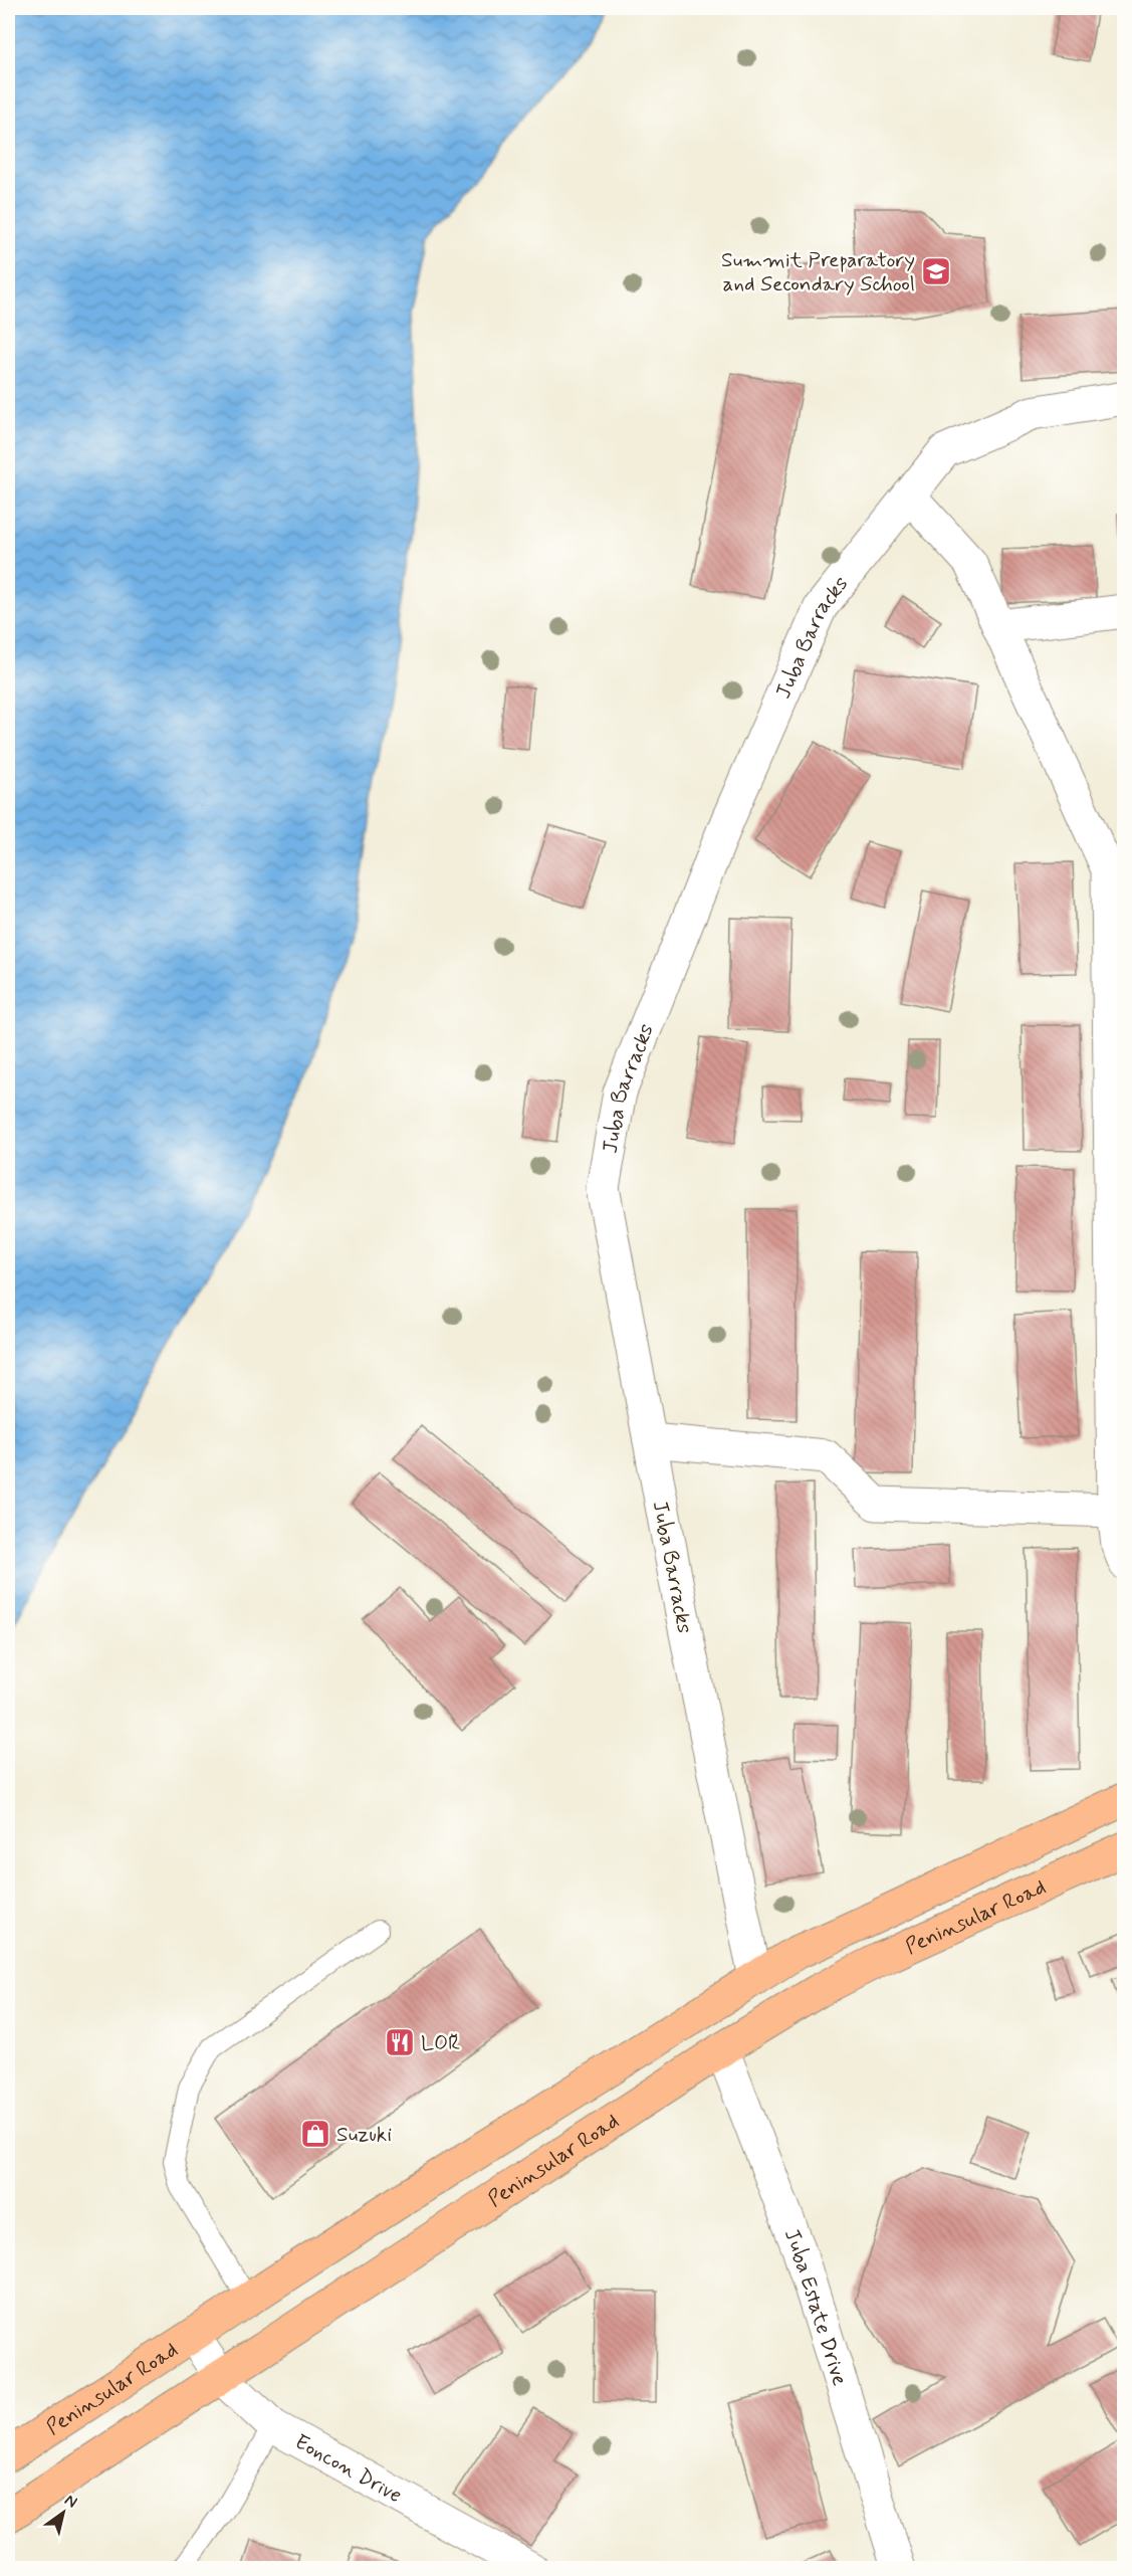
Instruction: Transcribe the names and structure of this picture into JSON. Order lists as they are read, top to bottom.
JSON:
{
  "streets": {
    "main road": ["Peninsular Road"],
    "street": ["Juba Barracks", "Juba Estate Drive", "Eoncon Drive"]
  },
  "crossings": [
    ["Juba Barracks", "Peninsular Road"],
    ["Peninsular Road", "Juba Estate Drive"],
    ["Peninsular Road", "Eoncon Drive"]
  ],
  "places": {
    "school or university": ["Summit Preparatory and Secondary School"],
    "restaurant": ["LŎR"],
    "shop": ["Suzuki"]
  },
  "north": "top right"
}
